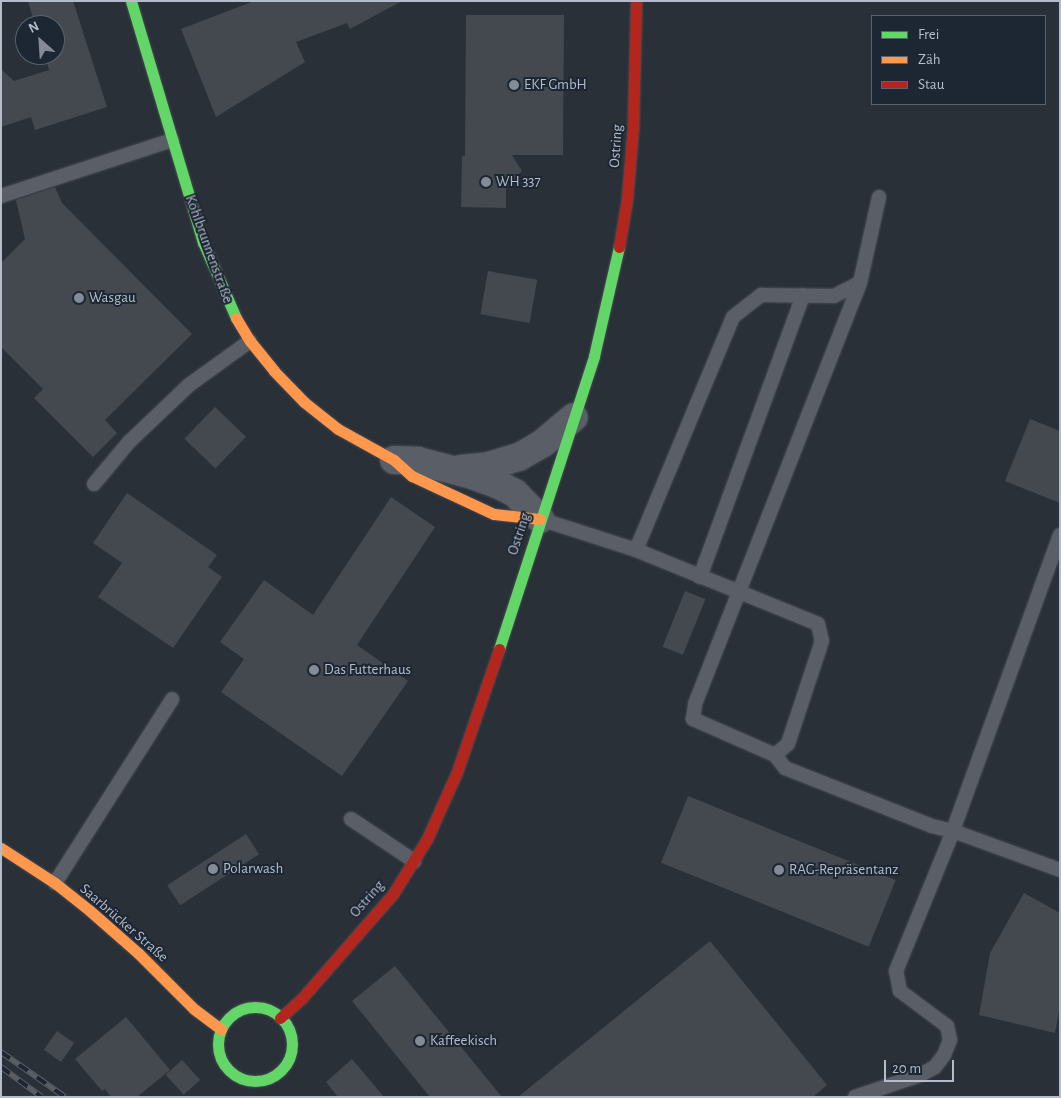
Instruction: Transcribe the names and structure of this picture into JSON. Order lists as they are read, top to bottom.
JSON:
{
  "streets": {
    "street": ["Ostring", "Kohlbrunnenstraße", "Saarbrücker Straße"]
  },
  "crossings": [
    ["Ostring", "Kohlbrunnenstraße"],
    ["Ostring", "Saarbrücker Straße"]
  ],
  "places": [
    "EKF GmbH",
    "WH 337",
    "Wasgau",
    "Das Futterhaus",
    "Polarwash",
    "RAG-Repräsentanz",
    "Kaffeekisch"
  ],
  "legend": ["Frei", "Zäh", "Stau"],
  "scale_bar": "20 m",
  "north": "top left"
}
